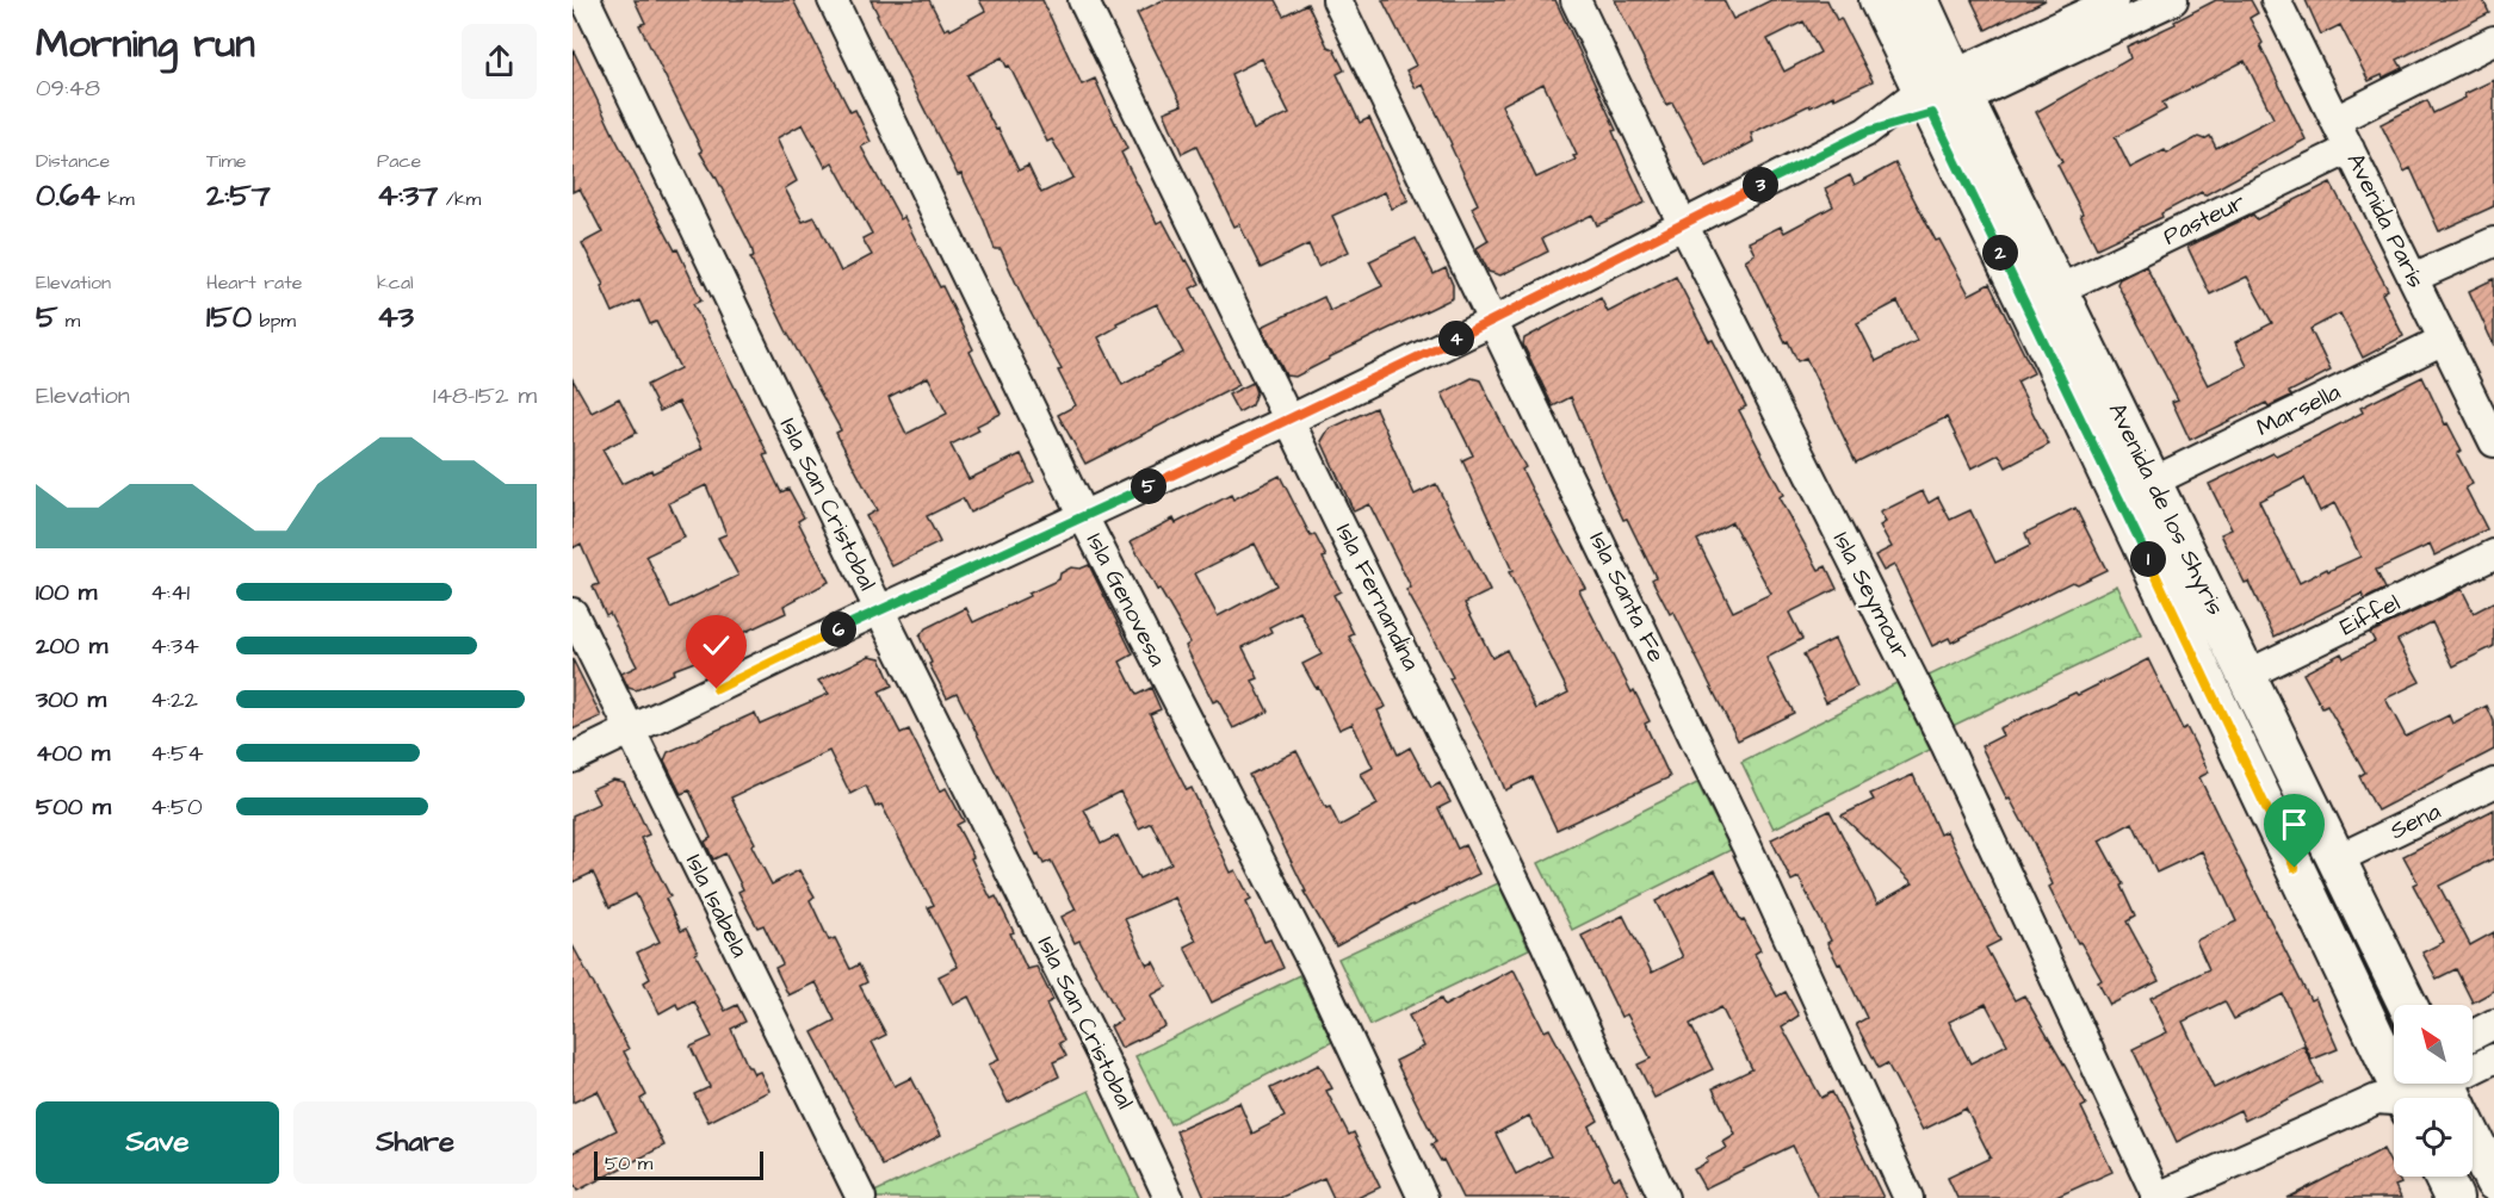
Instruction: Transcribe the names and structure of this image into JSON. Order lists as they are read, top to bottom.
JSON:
{
  "streets": {
    "main road": ["Avenida de los Shyris"],
    "street": [
      "Pasteur",
      "Avenida París",
      "Marsella",
      "Isla San Cristobal",
      "Isla Seymour",
      "Isla Fernandina",
      "Isla Santa Fe",
      "Isla Genovesa",
      "Eiffel",
      "Sena",
      "Isla Isabela"
    ]
  },
  "crossings": [
    ["Pasteur", "Avenida París"],
    ["Pasteur", "Avenida de los Shyris"],
    ["Avenida París", "Marsella"],
    ["Marsella", "Avenida de los Shyris"],
    ["Avenida de los Shyris", "Eiffel"],
    ["Avenida de los Shyris", "Sena"]
  ],
  "scale_bar": "50 m",
  "north": "top left",
  "page": {
    "heading": ["Morning run", "09:48"],
    "stats": [
      ["Distance", "0.64 km"],
      ["Time", "2:57"],
      ["Pace", "4:37 /km"],
      ["Elevation", "5 m"],
      ["Heart rate", "150 bpm"],
      ["kcal", "43"]
    ],
    "pins": [
      "3",
      "2",
      "4",
      "5",
      "1",
      "6"
    ],
    "chart": ["Elevation", "148–152 m"],
    "list": [
      {
        "name": "100 m",
        "note": "4:41"
      },
      {
        "name": "200 m",
        "note": "4:34"
      },
      {
        "name": "300 m",
        "note": "4:22"
      },
      {
        "name": "400 m",
        "note": "4:54"
      },
      {
        "name": "500 m",
        "note": "4:50"
      }
    ],
    "buttons": ["Save", "Share"],
    "scale": "50 m"
  }
}
